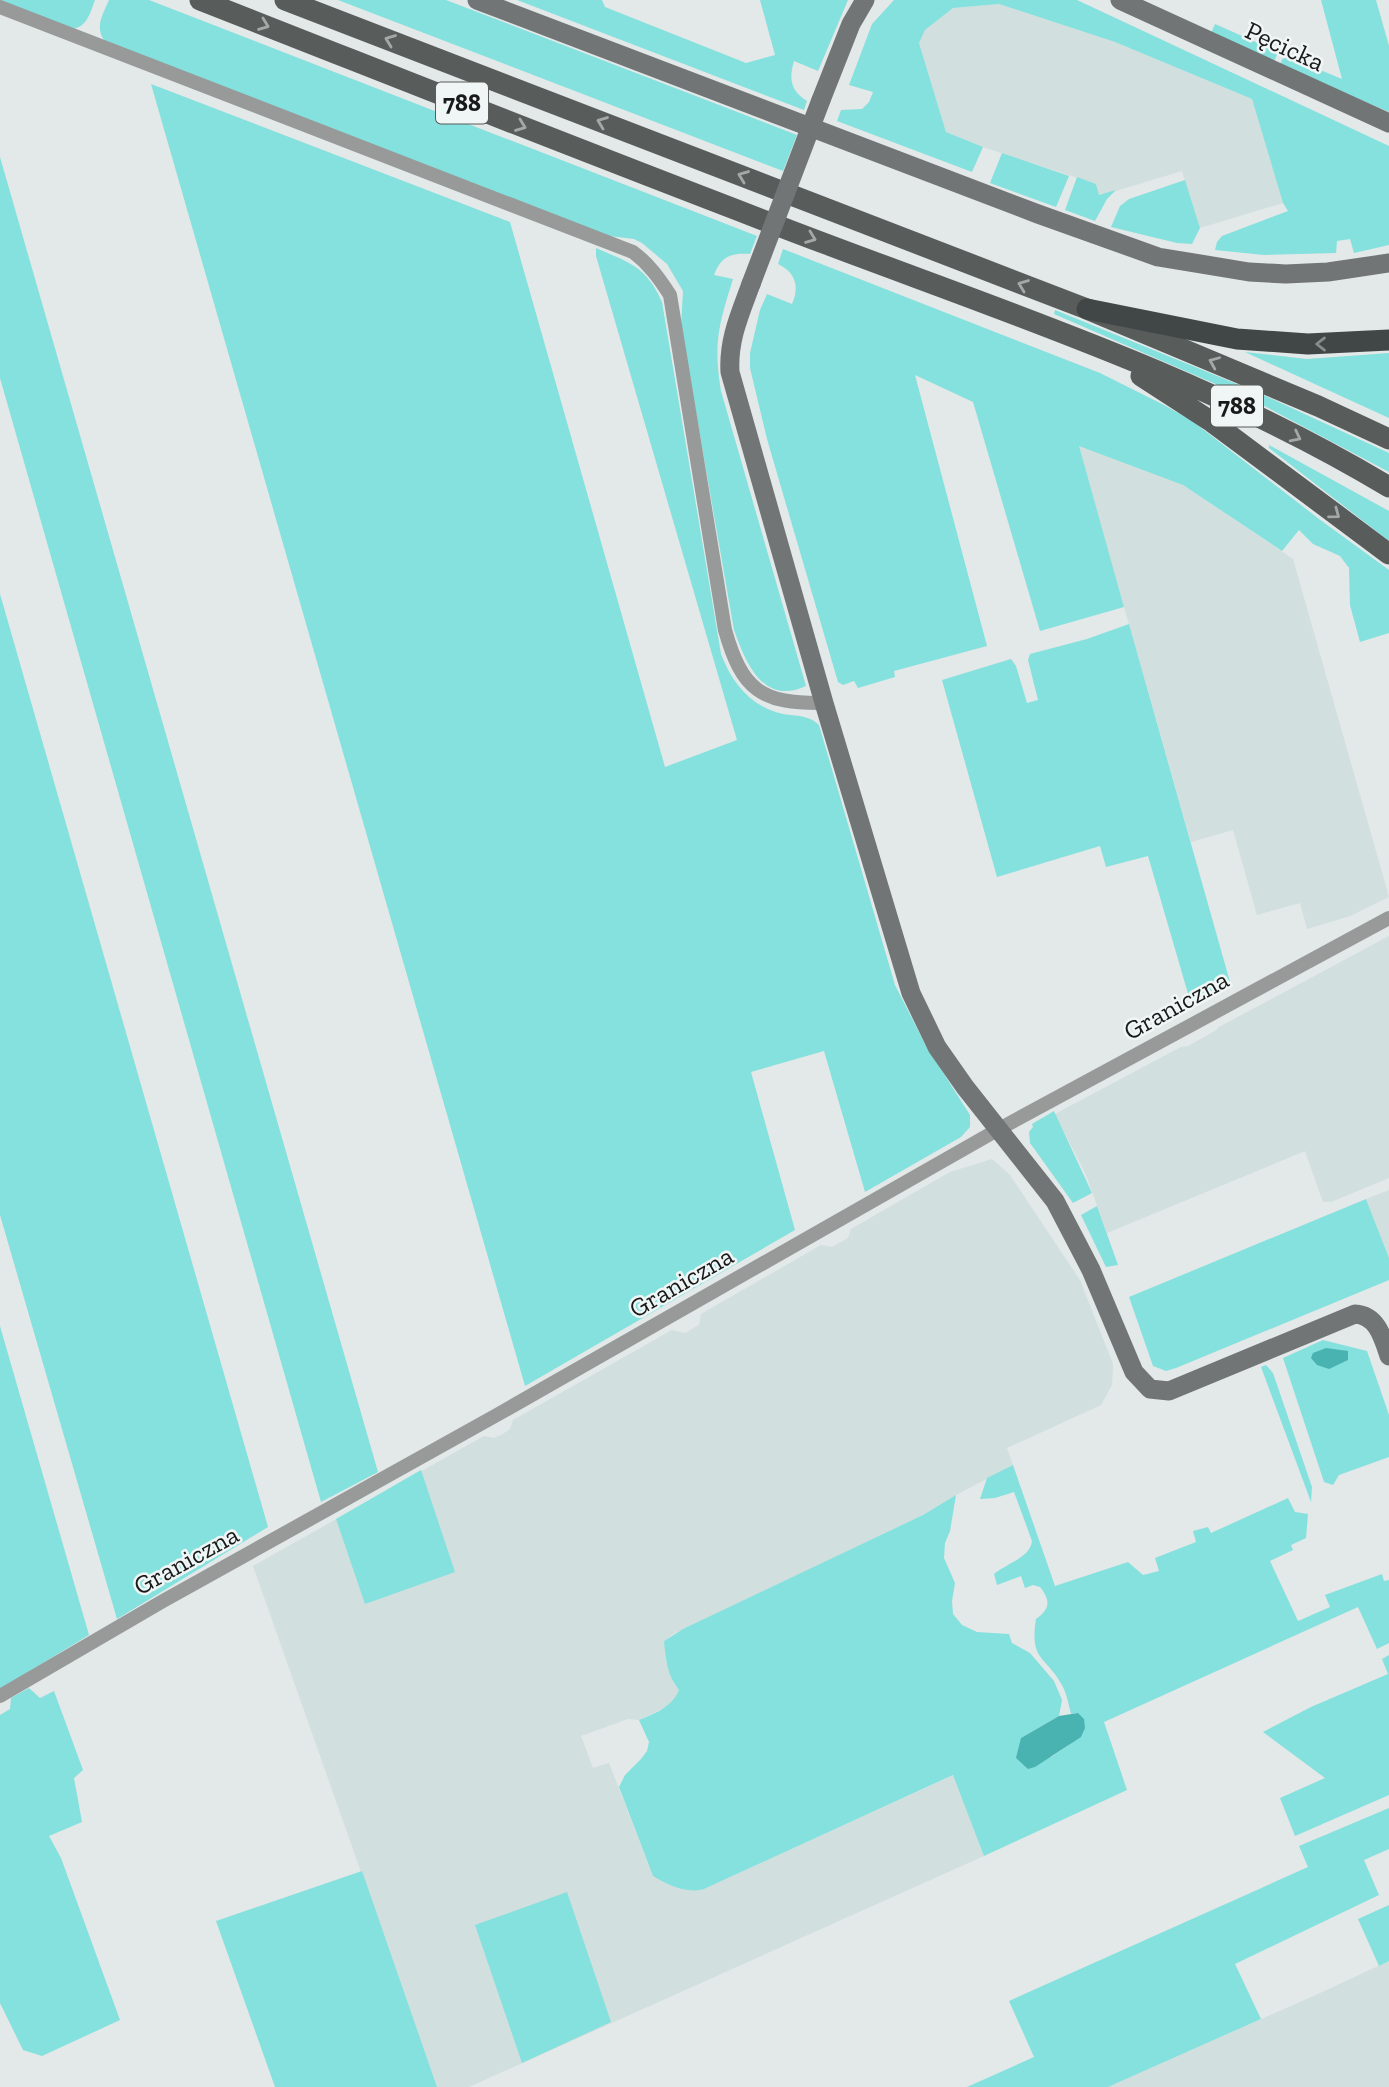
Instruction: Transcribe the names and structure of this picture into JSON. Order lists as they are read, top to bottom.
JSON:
{
  "streets": {
    "main road": ["788"],
    "street": ["Pęcicka", "Graniczna"]
  }
}
